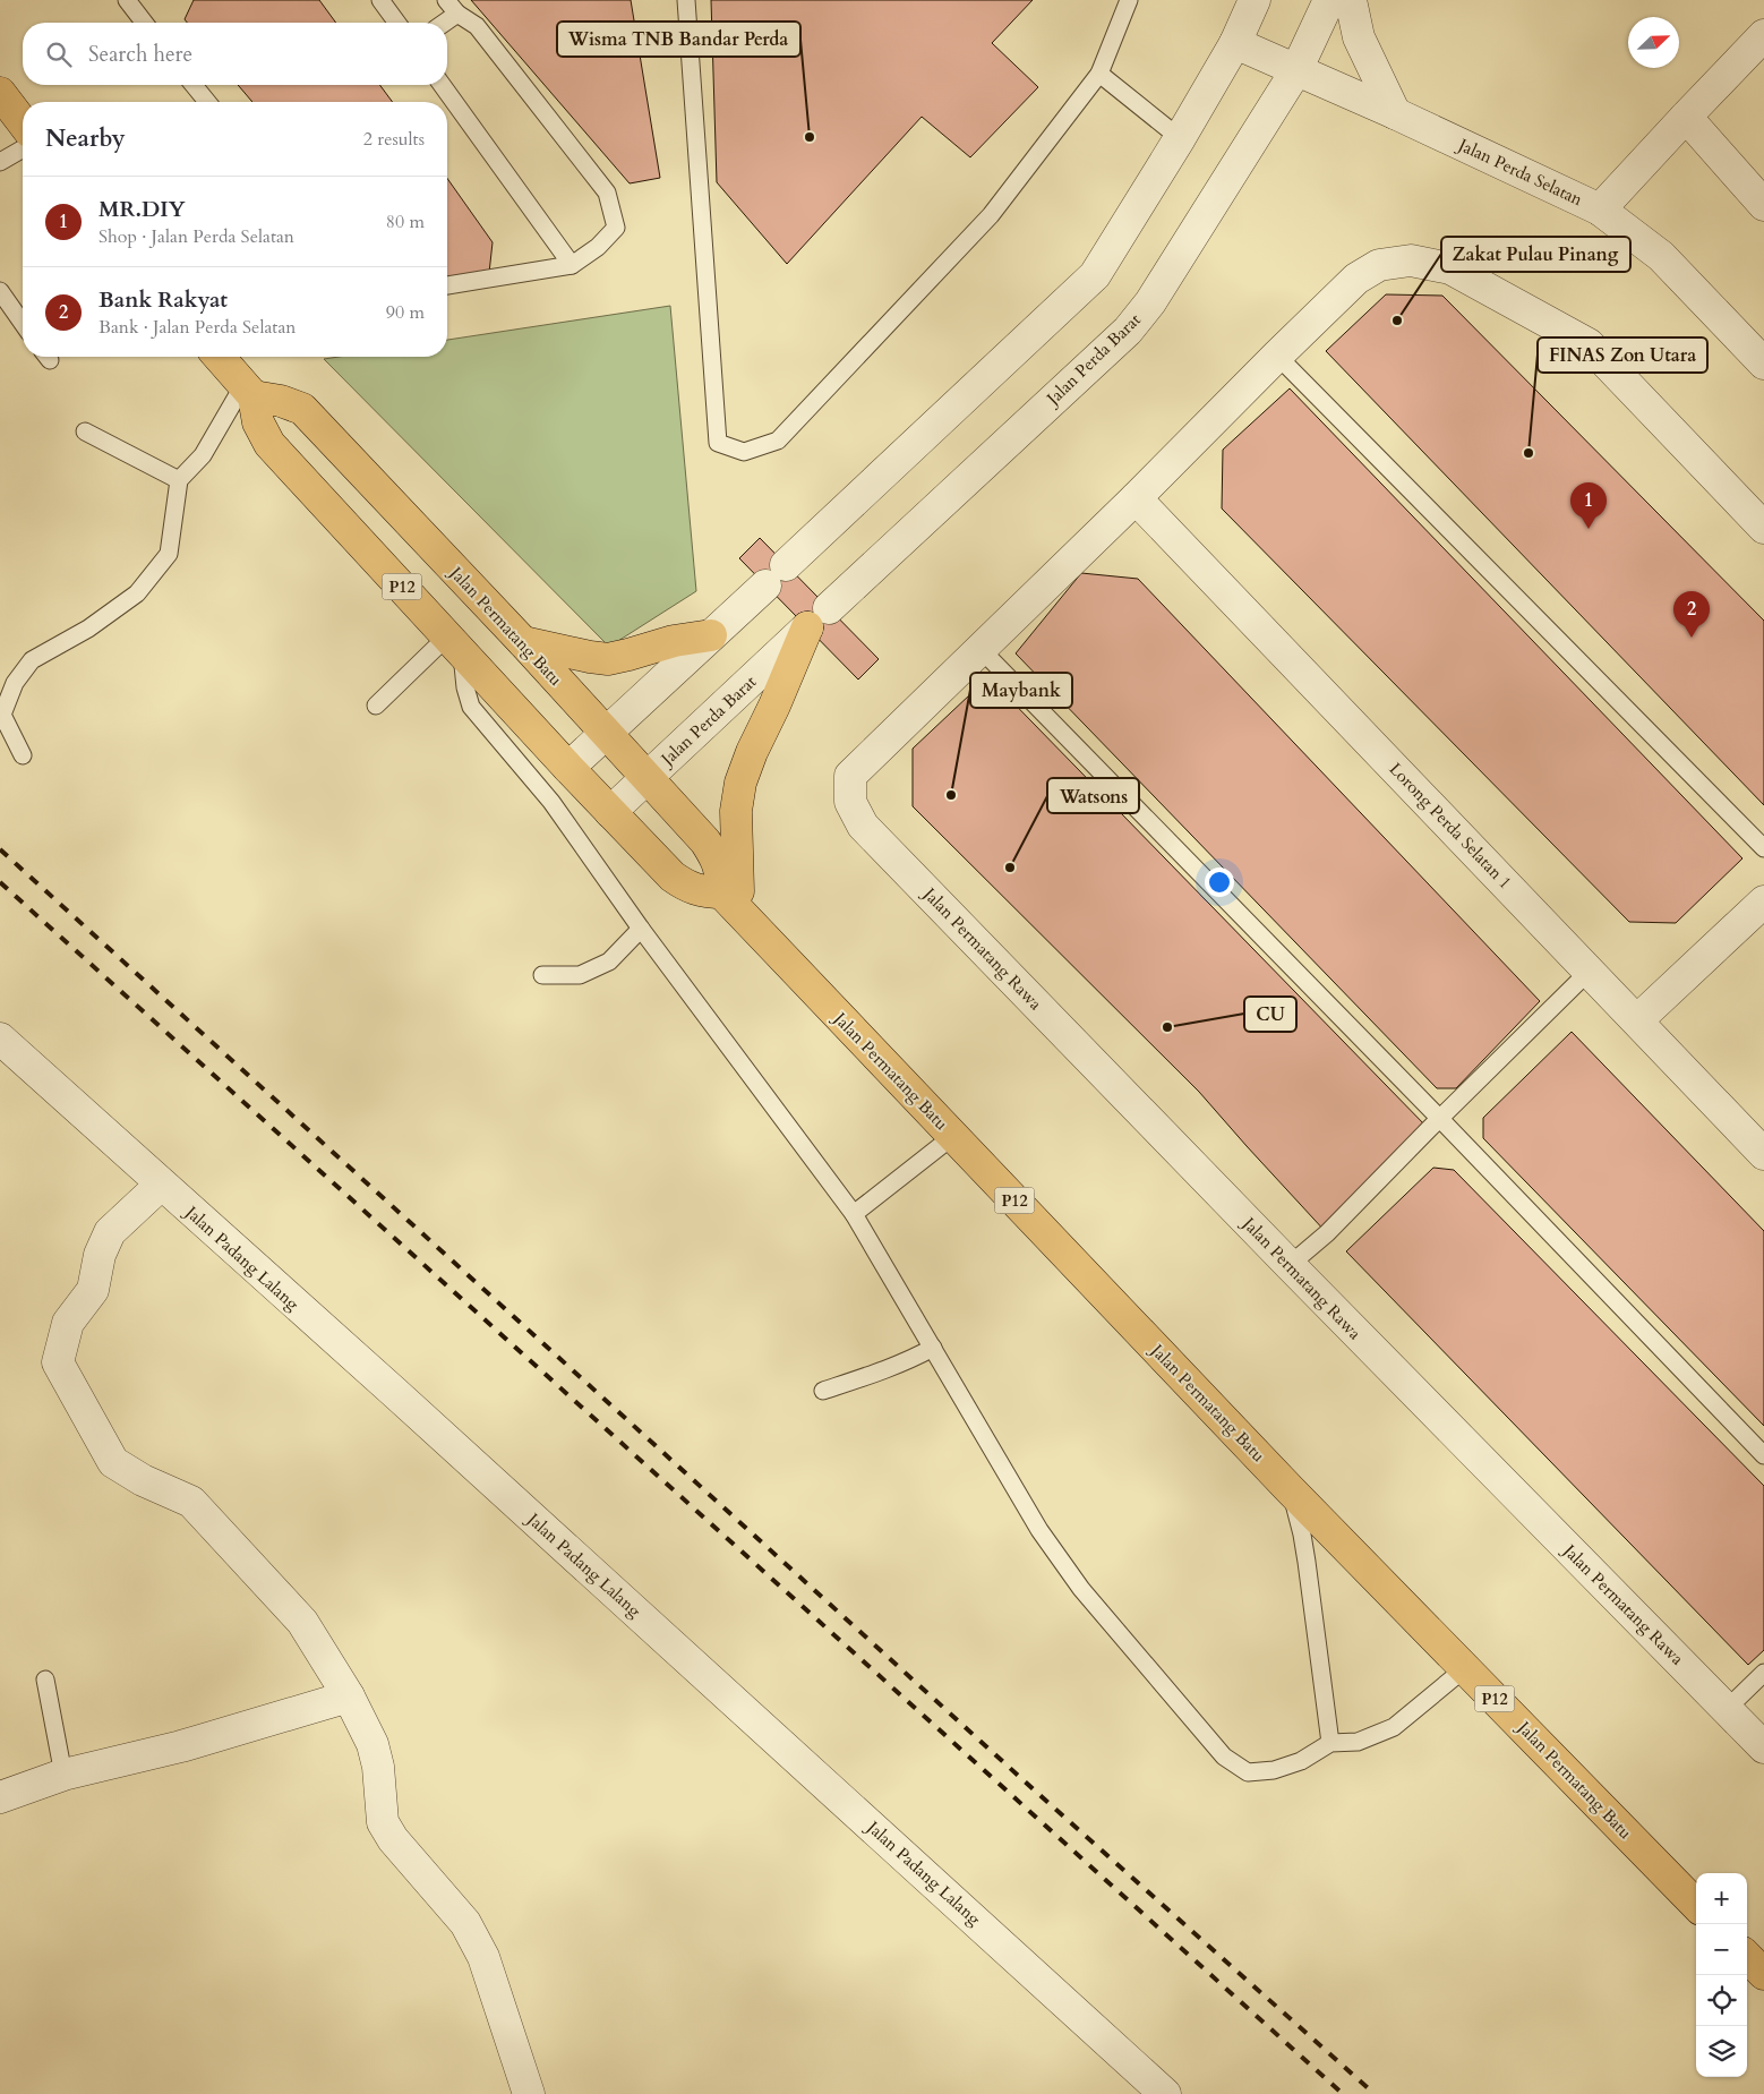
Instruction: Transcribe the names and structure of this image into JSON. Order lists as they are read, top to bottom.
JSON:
{
  "streets": {
    "main road": ["P12", "Jalan Permatang Batu"],
    "street": [
      "Jalan Perda Selatan",
      "Jalan Perda Barat",
      "Lorong Perda Selatan 1",
      "Jalan Permatang Rawa",
      "Jalan Padang Lalang"
    ]
  },
  "crossings": [
    ["Jalan Perda Selatan", "Jalan Perda Barat"],
    ["Jalan Perda Barat", "P12"],
    ["Jalan Perda Barat", "Jalan Permatang Batu"],
    ["P12", "Jalan Permatang Batu"]
  ],
  "places": [
    "Wisma TNB Bandar Perda",
    "Zakat Pulau Pinang",
    "FINAS Zon Utara",
    "Maybank",
    "Watsons",
    "CU"
  ],
  "north": "top right",
  "page": {
    "search": "Search here",
    "heading": ["Nearby", "2 results"],
    "list": [
      {
        "mark": "1",
        "name": "MR.DIY",
        "note": "Shop · Jalan Perda Selatan",
        "value": "80 m"
      },
      {
        "mark": "2",
        "name": "Bank Rakyat",
        "note": "Bank · Jalan Perda Selatan",
        "value": "90 m"
      }
    ],
    "pins": ["1", "2"],
    "map_buttons": ["+", "−"]
  }
}
